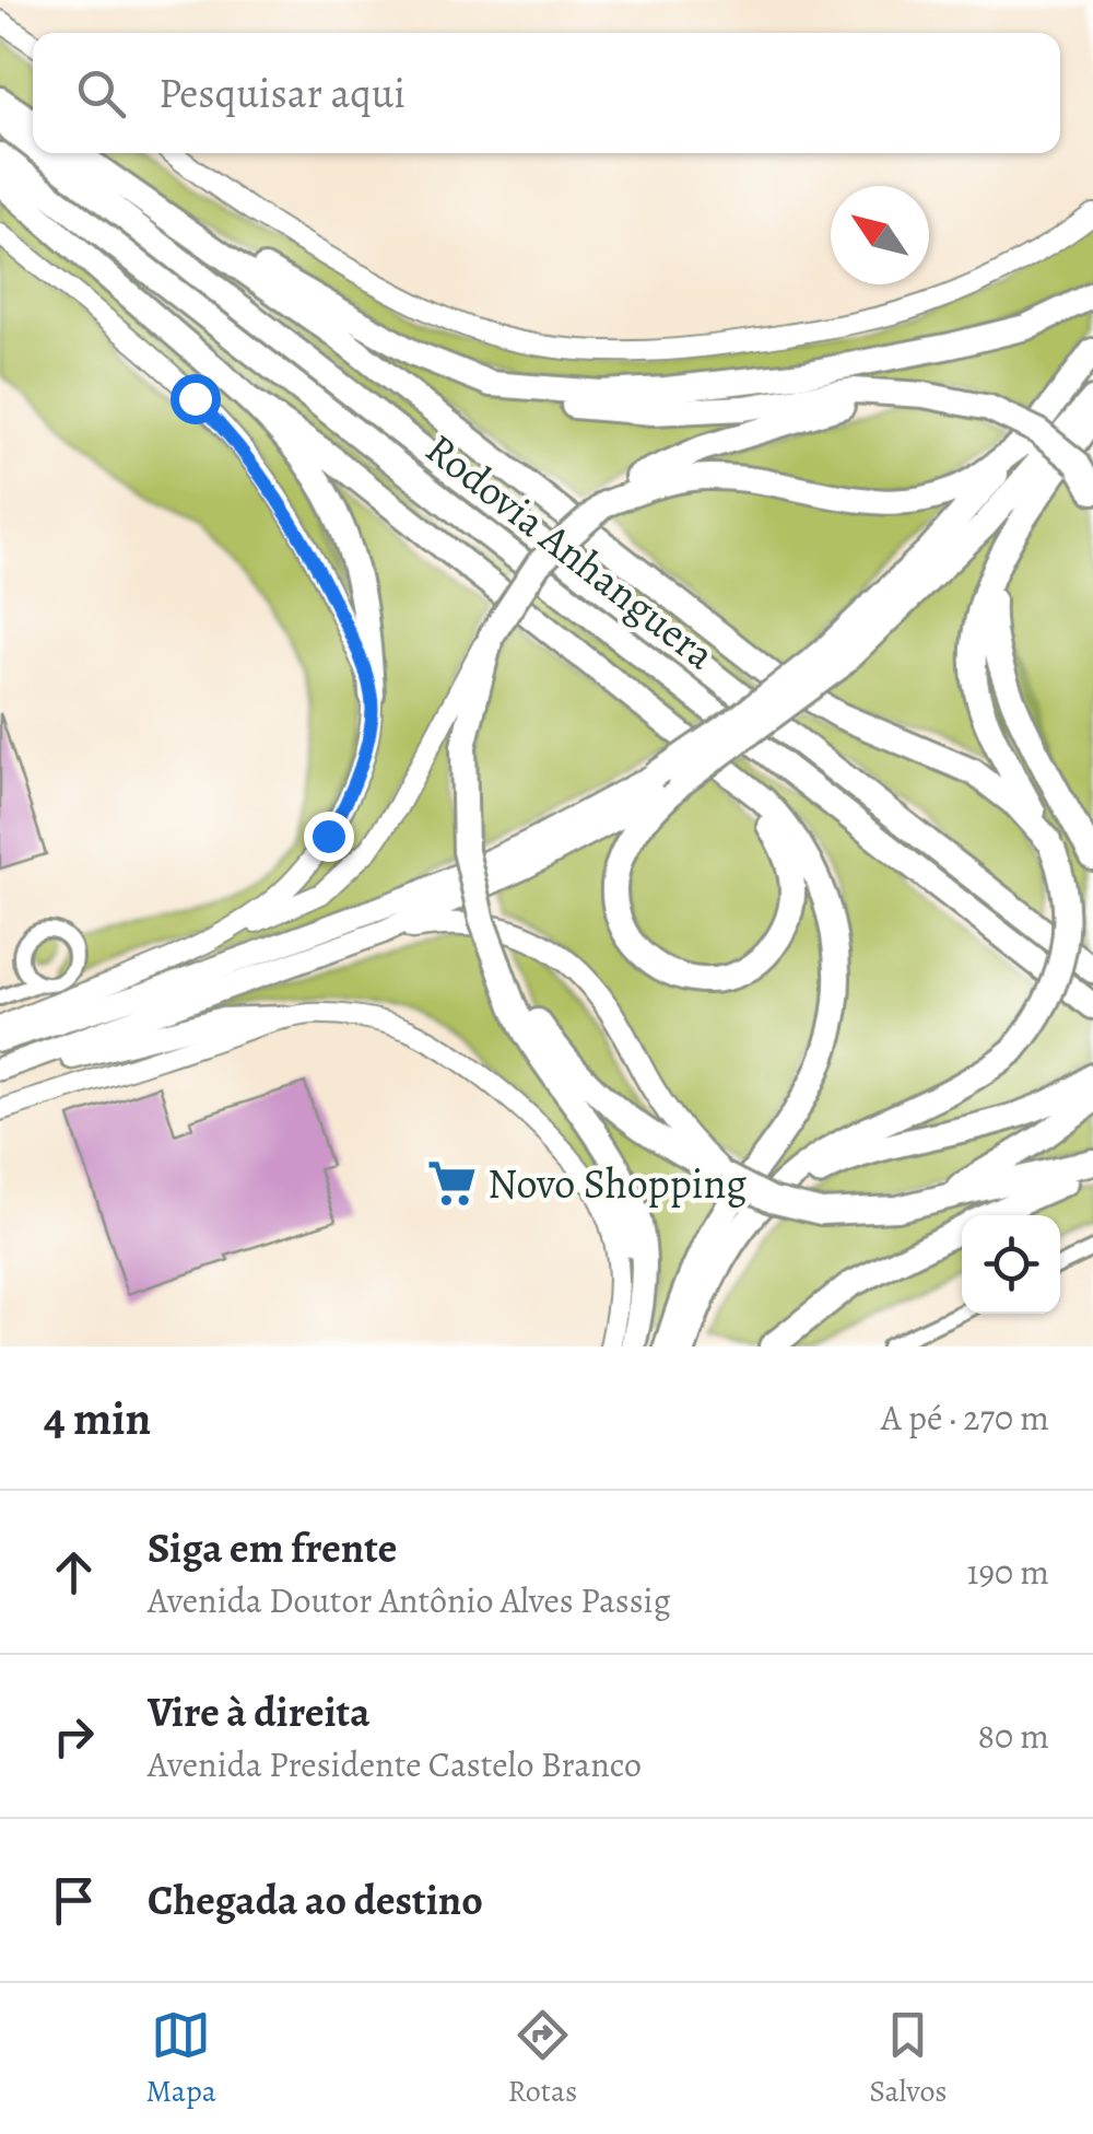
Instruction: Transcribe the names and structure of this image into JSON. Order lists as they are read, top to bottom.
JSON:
{
  "streets": {
    "highway": ["Rodovia Anhanguera"]
  },
  "places": {
    "supermarket": ["Novo Shopping"]
  },
  "north": "top left",
  "page": {
    "search": "Pesquisar aqui",
    "heading": ["4 min", "A pé · 270 m"],
    "list": [
      ["Siga em frente", "Avenida Doutor Antônio Alves Passig", "190 m"],
      ["Vire à direita", "Avenida Presidente Castelo Branco", "80 m"],
      "Chegada ao destino"
    ],
    "nav": ["Mapa", "Rotas", "Salvos"]
  }
}
